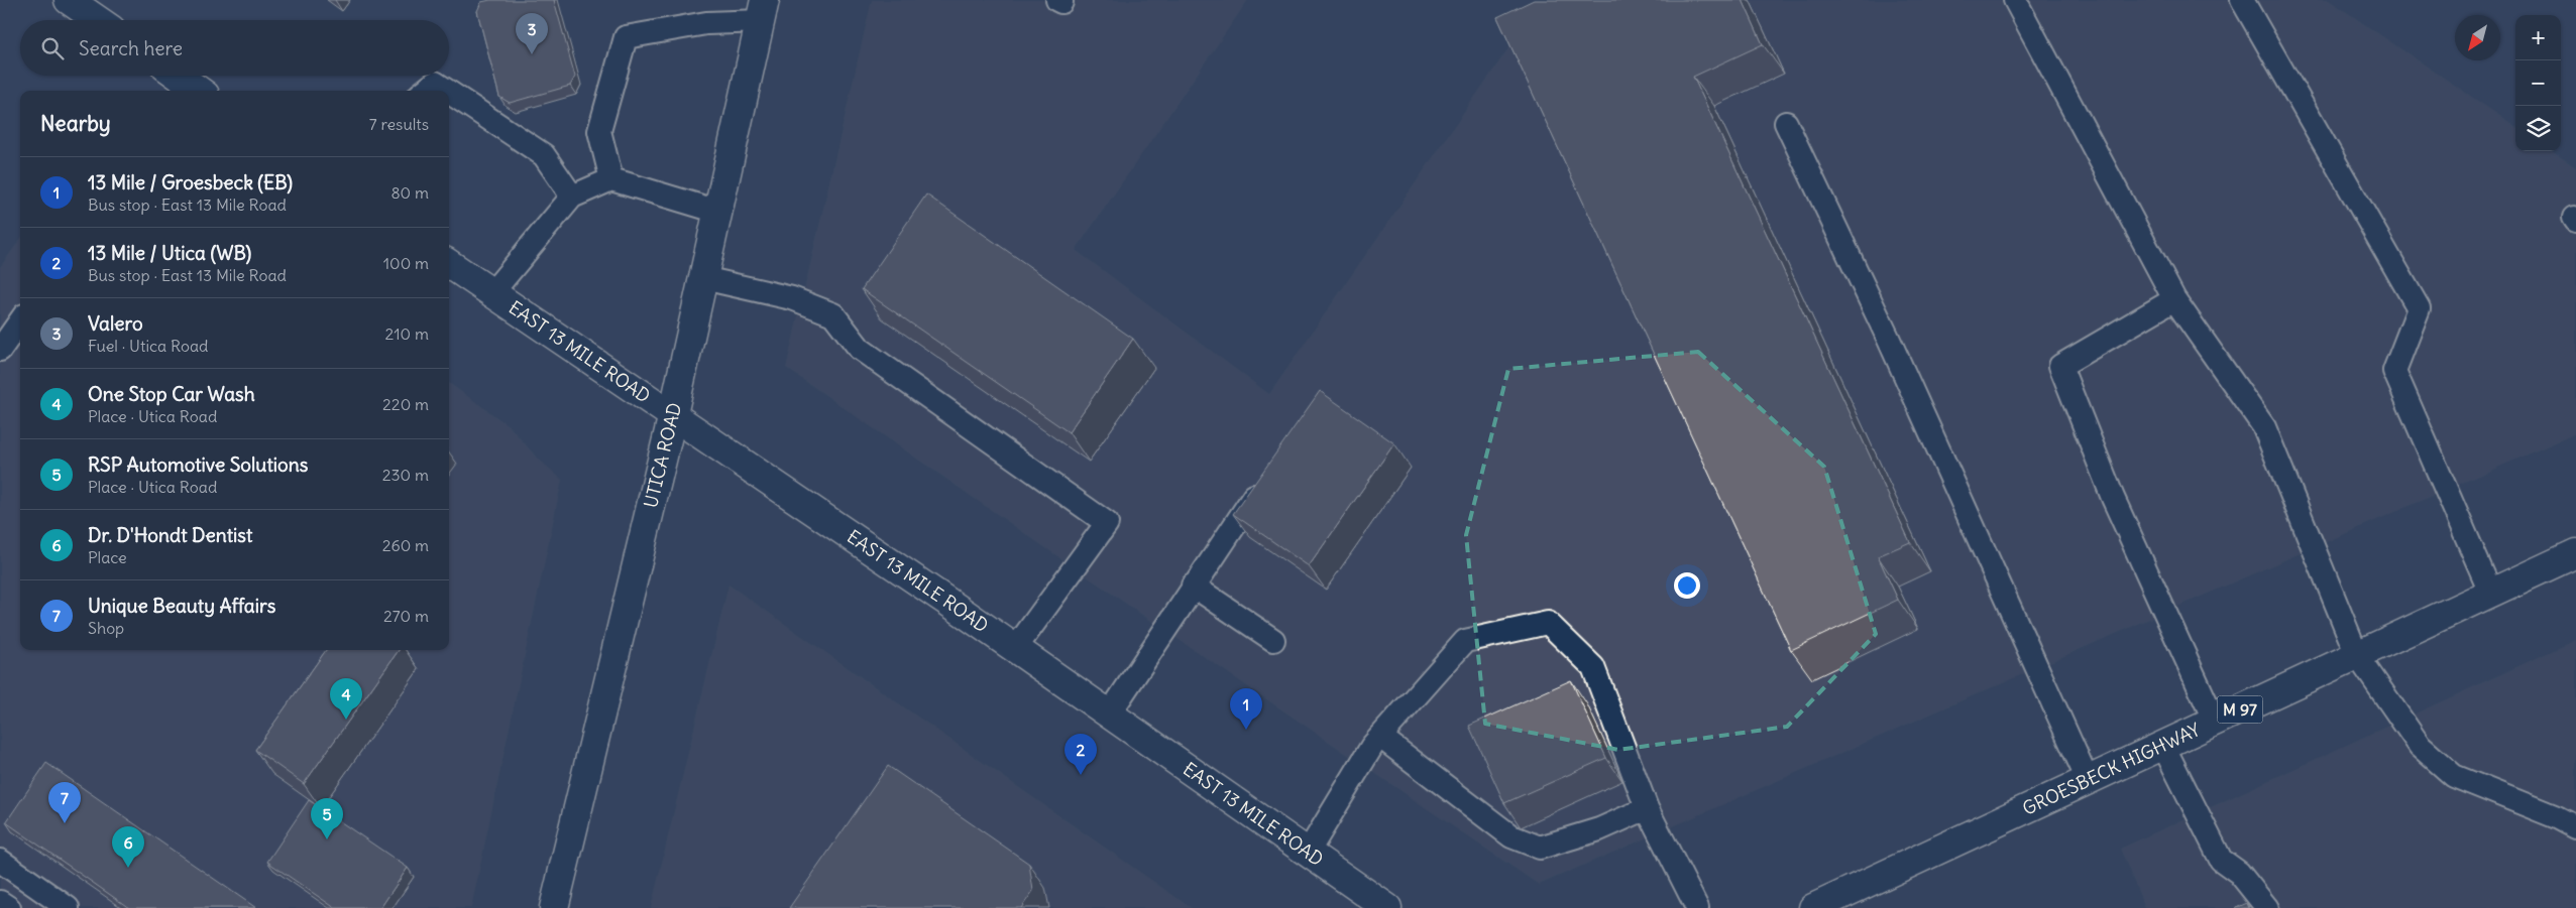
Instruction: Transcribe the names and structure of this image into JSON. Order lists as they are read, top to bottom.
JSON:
{
  "streets": {
    "main road": [
      "EAST 13 MILE ROAD",
      "UTICA ROAD",
      "M 97",
      "GROESBECK HIGHWAY"
    ]
  },
  "crossings": [
    ["EAST 13 MILE ROAD", "UTICA ROAD"]
  ],
  "north": "bottom left",
  "page": {
    "pins": [
      "3",
      "4",
      "1",
      "2",
      "7",
      "5",
      "6"
    ],
    "map_buttons": ["+", "−"],
    "search": "Search here",
    "heading": ["Nearby", "7 results"],
    "list": [
      {
        "mark": "1",
        "name": "13 Mile / Groesbeck (EB)",
        "note": "Bus stop · East 13 Mile Road",
        "value": "80 m"
      },
      {
        "mark": "2",
        "name": "13 Mile / Utica (WB)",
        "note": "Bus stop · East 13 Mile Road",
        "value": "100 m"
      },
      {
        "mark": "3",
        "name": "Valero",
        "note": "Fuel · Utica Road",
        "value": "210 m"
      },
      {
        "mark": "4",
        "name": "One Stop Car Wash",
        "note": "Place · Utica Road",
        "value": "220 m"
      },
      {
        "mark": "5",
        "name": "RSP Automotive Solutions",
        "note": "Place · Utica Road",
        "value": "230 m"
      },
      {
        "mark": "6",
        "name": "Dr. D'Hondt Dentist",
        "note": "Place",
        "value": "260 m"
      },
      {
        "mark": "7",
        "name": "Unique Beauty Affairs",
        "note": "Shop",
        "value": "270 m"
      }
    ]
  }
}
